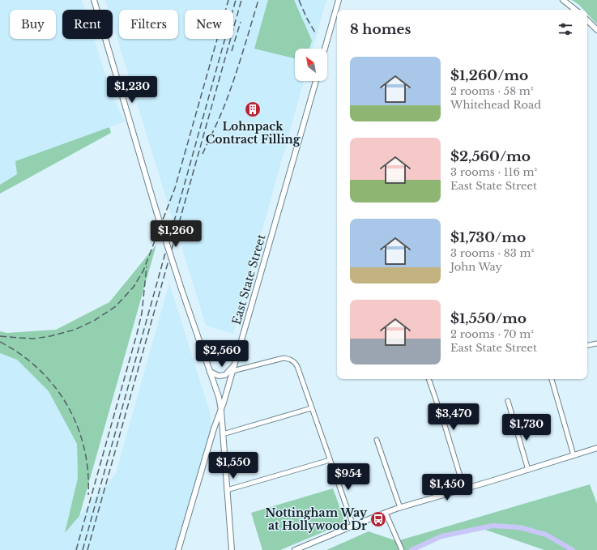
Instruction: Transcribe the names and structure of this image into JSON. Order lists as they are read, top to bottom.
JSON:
{
  "streets": {
    "street": ["East State Street"]
  },
  "places": {
    "building": ["Lohnpack Contract Filling"],
    "bus stop": ["Nottingham Way at Hollywood Dr"]
  },
  "north": "top left",
  "page": {
    "chip": [
      "Buy",
      "Rent",
      "Filters",
      "New"
    ],
    "heading": "8 homes",
    "list": [
      {
        "name": "$1,260/mo",
        "note": "2 rooms · 58 m² · Whitehead Road"
      },
      {
        "name": "$2,560/mo",
        "note": "3 rooms · 116 m² · East State Street"
      },
      {
        "name": "$1,730/mo",
        "note": "3 rooms · 83 m² · John Way"
      },
      {
        "name": "$1,550/mo",
        "note": "2 rooms · 70 m² · East State Street"
      }
    ],
    "price": [
      "$1,230",
      "$1,260",
      "$2,560",
      "$3,470",
      "$1,730",
      "$1,550",
      "$954",
      "$1,450"
    ]
  }
}
